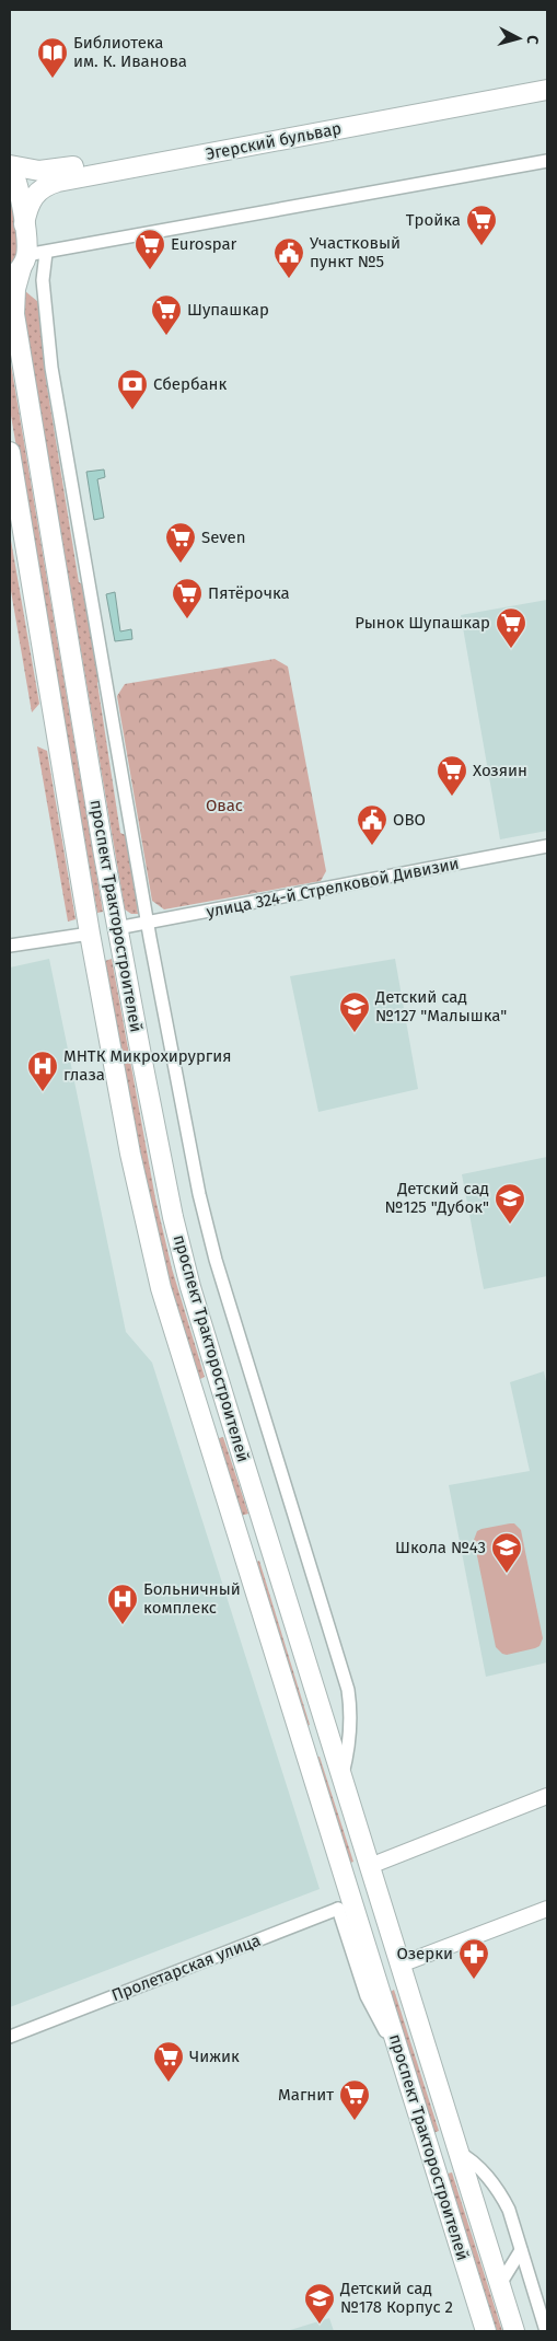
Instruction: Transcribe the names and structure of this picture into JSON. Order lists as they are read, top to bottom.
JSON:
{
  "streets": {
    "main road": ["Эгерский бульвар", "проспект Тракторостроителей"],
    "street": ["улица 324-й Стрелковой Дивизии", "Пролетарская улица"]
  },
  "crossings": [
    ["Эгерский бульвар", "проспект Тракторостроителей"],
    ["улица 324-й Стрелковой Дивизии", "проспект Тракторостроителей"]
  ],
  "parks": ["Овас"],
  "places": {
    "library": ["Библиотека им. К. Иванова"],
    "supermarket": [
      "Тройка",
      "Eurospar",
      "Шупашкар",
      "Seven",
      "Пятёрочка",
      "Рынок Шупашкар",
      "Хозяин",
      "Чижик",
      "Магнит"
    ],
    "public building": ["Участковый пункт №5", "ОВО"],
    "bank": ["Сбербанк"],
    "school or university": [
      "Детский сад №127 \"Малышка\"",
      "Детский сад №125 \"Дубок\"",
      "Школа №43",
      "Детский сад №178 Корпус 2"
    ],
    "hospital": ["МНТК Микрохирургия глаза", "Больничный комплекс"],
    "pharmacy": ["Озерки"]
  },
  "north": "right"
}
